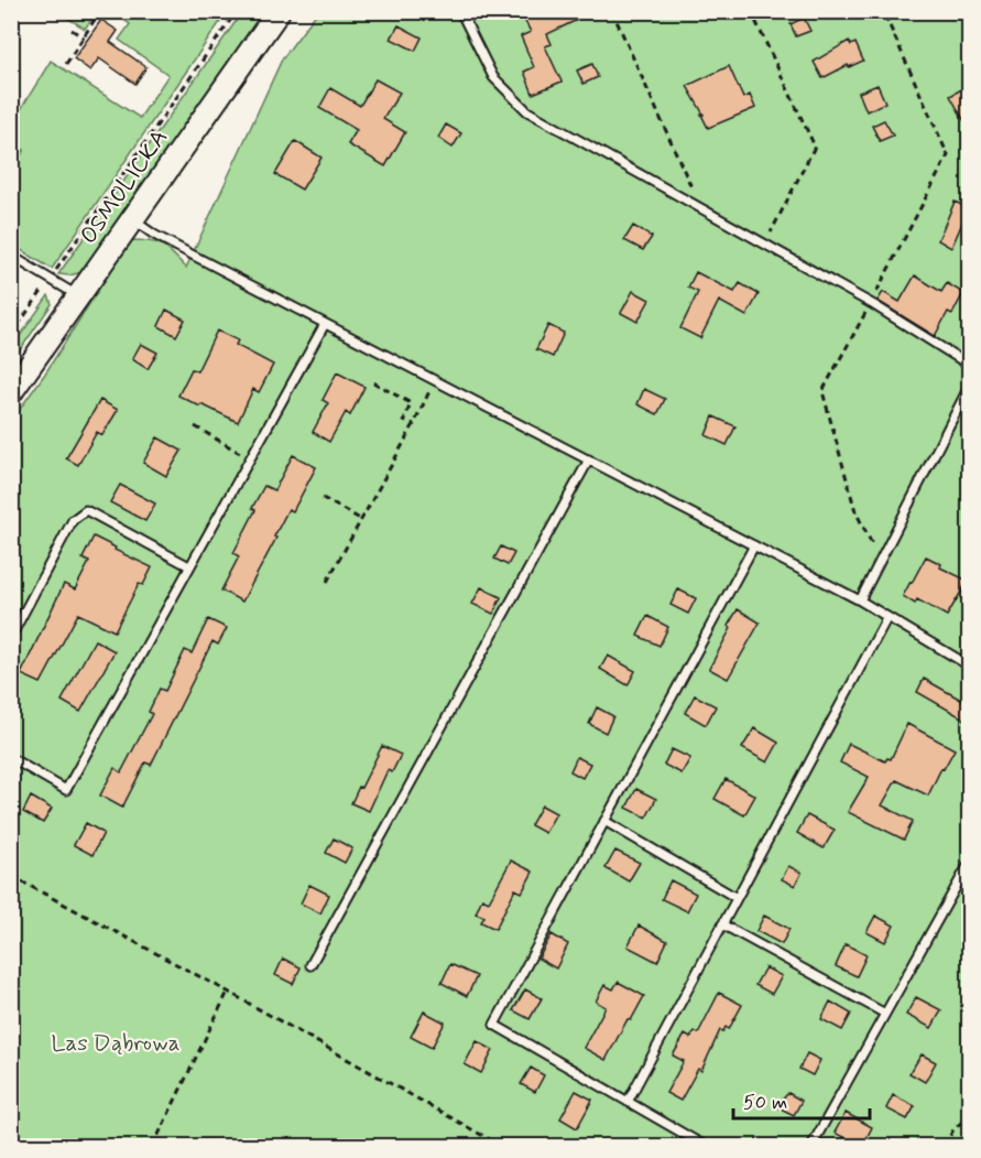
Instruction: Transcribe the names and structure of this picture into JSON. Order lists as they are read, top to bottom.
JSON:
{
  "streets": {
    "street": ["OSMOLICKA"]
  },
  "parks": ["Las Dąbrowa"],
  "scale_bar": "50 m"
}
